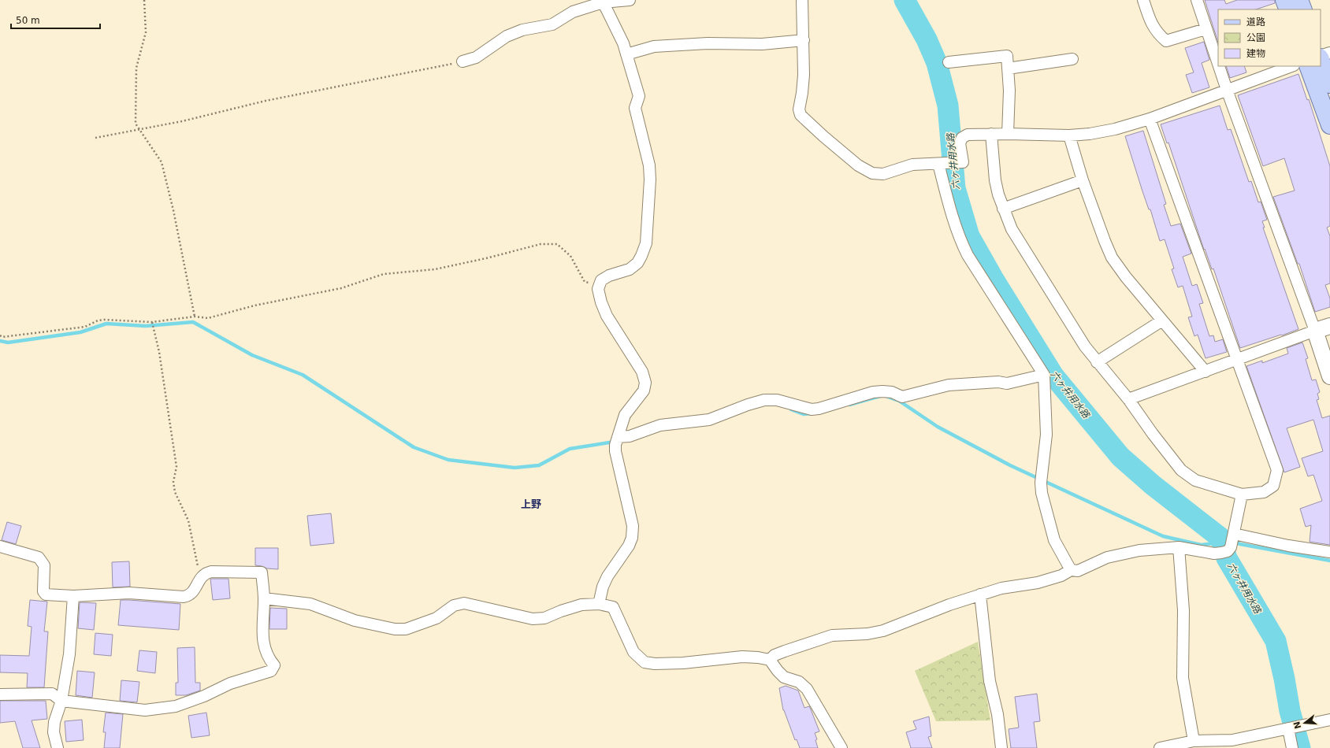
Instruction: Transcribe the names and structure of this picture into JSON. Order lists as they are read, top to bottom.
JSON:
{
  "districts": ["上野"],
  "water": ["六ヶ井用水路"],
  "legend": ["道路", "公園", "建物"],
  "scale_bar": "50 m",
  "north": "left"
}
